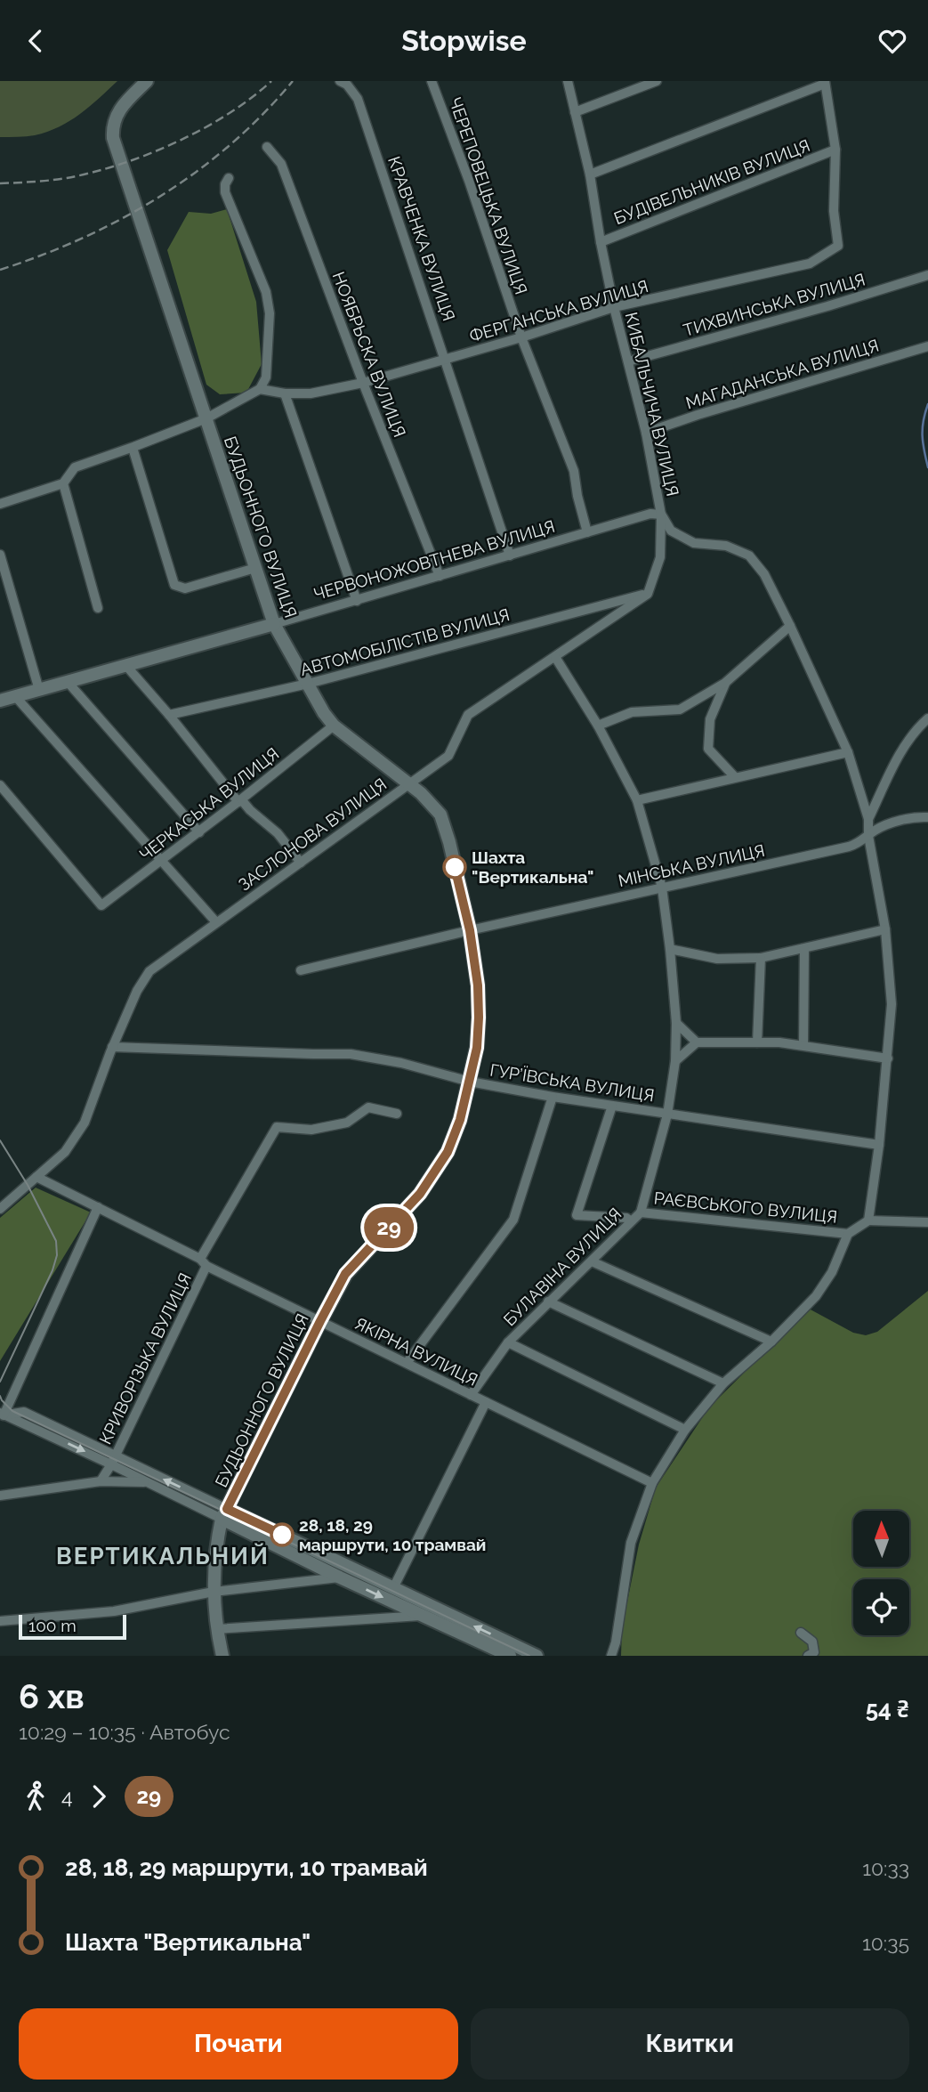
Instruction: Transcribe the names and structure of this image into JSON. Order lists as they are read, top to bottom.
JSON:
{
  "streets": {
    "main road": ["БУДЬОННОГО ВУЛИЦЯ", "ЧЕРВОНОЖОВТНЕВА ВУЛИЦЯ"],
    "street": [
      "БУДІВЕЛЬНИКІВ ВУЛИЦЯ",
      "ЧЕРЕПОВЕЦЬКА ВУЛИЦЯ",
      "КРАВЧЕНКА ВУЛИЦЯ",
      "ТИХВИНСЬКА ВУЛИЦЯ",
      "ФЕРГАНСЬКА ВУЛИЦЯ",
      "НОЯБРЬСКА ВУЛИЦЯ",
      "МАГАДАНСЬКА ВУЛИЦЯ",
      "КИБАЛЬЧИЧА ВУЛИЦЯ",
      "АВТОМОБІЛІСТІВ ВУЛИЦЯ",
      "ЧЕРКАСЬКА ВУЛИЦЯ",
      "ЗАСЛОНОВА ВУЛИЦЯ",
      "МІНСЬКА ВУЛИЦЯ",
      "ГУР’ЇВСЬКА ВУЛИЦЯ",
      "РАЄВСЬКОГО ВУЛИЦЯ",
      "БУЛАВІНА ВУЛИЦЯ",
      "ЯКІРНА ВУЛИЦЯ",
      "КРИВОРІЗЬКА ВУЛИЦЯ"
    ]
  },
  "crossings": [
    ["БУДІВЕЛЬНИКІВ ВУЛИЦЯ", "ФЕРГАНСЬКА ВУЛИЦЯ"],
    ["БУДІВЕЛЬНИКІВ ВУЛИЦЯ", "КИБАЛЬЧИЧА ВУЛИЦЯ"],
    ["ЧЕРЕПОВЕЦЬКА ВУЛИЦЯ", "ФЕРГАНСЬКА ВУЛИЦЯ"],
    ["ЧЕРЕПОВЕЦЬКА ВУЛИЦЯ", "ЧЕРВОНОЖОВТНЕВА ВУЛИЦЯ"],
    ["КРАВЧЕНКА ВУЛИЦЯ", "ФЕРГАНСЬКА ВУЛИЦЯ"],
    ["КРАВЧЕНКА ВУЛИЦЯ", "ЧЕРВОНОЖОВТНЕВА ВУЛИЦЯ"],
    ["ТИХВИНСЬКА ВУЛИЦЯ", "КИБАЛЬЧИЧА ВУЛИЦЯ"],
    ["ФЕРГАНСЬКА ВУЛИЦЯ", "НОЯБРЬСКА ВУЛИЦЯ"],
    ["ФЕРГАНСЬКА ВУЛИЦЯ", "КИБАЛЬЧИЧА ВУЛИЦЯ"],
    ["НОЯБРЬСКА ВУЛИЦЯ", "ЧЕРВОНОЖОВТНЕВА ВУЛИЦЯ"],
    ["МАГАДАНСЬКА ВУЛИЦЯ", "КИБАЛЬЧИЧА ВУЛИЦЯ"],
    ["КИБАЛЬЧИЧА ВУЛИЦЯ", "ЧЕРВОНОЖОВТНЕВА ВУЛИЦЯ"],
    ["БУДЬОННОГО ВУЛИЦЯ", "ЧЕРВОНОЖОВТНЕВА ВУЛИЦЯ"],
    ["БУДЬОННОГО ВУЛИЦЯ", "АВТОМОБІЛІСТІВ ВУЛИЦЯ"],
    ["БУДЬОННОГО ВУЛИЦЯ", "ЧЕРКАСЬКА ВУЛИЦЯ"],
    ["БУДЬОННОГО ВУЛИЦЯ", "ЗАСЛОНОВА ВУЛИЦЯ"],
    ["БУДЬОННОГО ВУЛИЦЯ", "МІНСЬКА ВУЛИЦЯ"],
    ["БУДЬОННОГО ВУЛИЦЯ", "ГУР’ЇВСЬКА ВУЛИЦЯ"],
    ["БУДЬОННОГО ВУЛИЦЯ", "ЯКІРНА ВУЛИЦЯ"],
    ["АВТОМОБІЛІСТІВ ВУЛИЦЯ", "ЗАСЛОНОВА ВУЛИЦЯ"],
    ["ЗАСЛОНОВА ВУЛИЦЯ", "ГУР’ЇВСЬКА ВУЛИЦЯ"],
    ["ЗАСЛОНОВА ВУЛИЦЯ", "БУЛАВІНА ВУЛИЦЯ"],
    ["ЗАСЛОНОВА ВУЛИЦЯ", "ЯКІРНА ВУЛИЦЯ"],
    ["МІНСЬКА ВУЛИЦЯ", "БУЛАВІНА ВУЛИЦЯ"],
    ["ГУР’ЇВСЬКА ВУЛИЦЯ", "БУЛАВІНА ВУЛИЦЯ"],
    ["РАЄВСЬКОГО ВУЛИЦЯ", "БУЛАВІНА ВУЛИЦЯ"],
    ["БУЛАВІНА ВУЛИЦЯ", "ЯКІРНА ВУЛИЦЯ"],
    ["ЯКІРНА ВУЛИЦЯ", "КРИВОРІЗЬКА ВУЛИЦЯ"]
  ],
  "districts": ["ВЕРТИКАЛЬНИЙ"],
  "places": ["Шахта \"Вертикальна\"", "28, 18, 29 маршрути, 10 трамвай"],
  "lines": ["bus line 29"],
  "scale_bar": "100 m",
  "north": "top",
  "page": {
    "header": "Stopwise",
    "on_map": "29",
    "scale": "100 m",
    "heading": ["6 хв", "10:29 – 10:35 · Автобус", "54 ₴"],
    "legs": ["4", "29"],
    "list": [
      {
        "name": "28, 18, 29 маршрути, 10 трамвай",
        "value": "10:33"
      },
      {
        "name": "Шахта \"Вертикальна\"",
        "value": "10:35"
      }
    ],
    "buttons": ["Почати", "Квитки"]
  }
}
